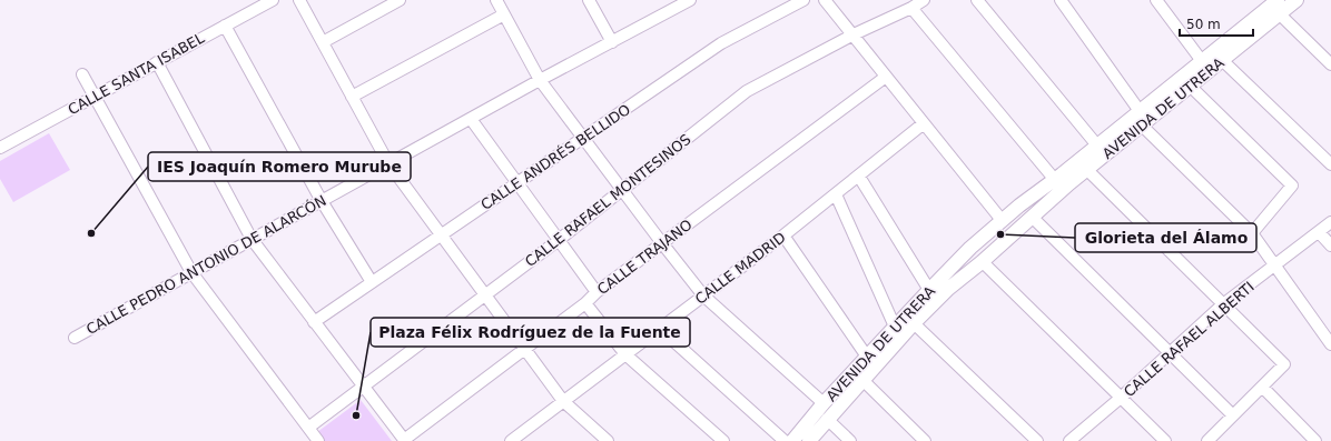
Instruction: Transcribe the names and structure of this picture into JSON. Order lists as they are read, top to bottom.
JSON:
{
  "streets": {
    "street": [
      "CALLE SANTA ISABEL",
      "AVENIDA DE UTRERA",
      "CALLE ANDRÉS BELLIDO",
      "CALLE RAFAEL MONTESINOS",
      "CALLE TRAJANO",
      "CALLE PEDRO ANTONIO DE ALARCÓN",
      "CALLE MADRID",
      "CALLE RAFAEL ALBERTI"
    ]
  },
  "places": ["IES Joaquín Romero Murube", "Glorieta del Álamo", "Plaza Félix Rodríguez de la Fuente"],
  "scale_bar": "50 m"
}
